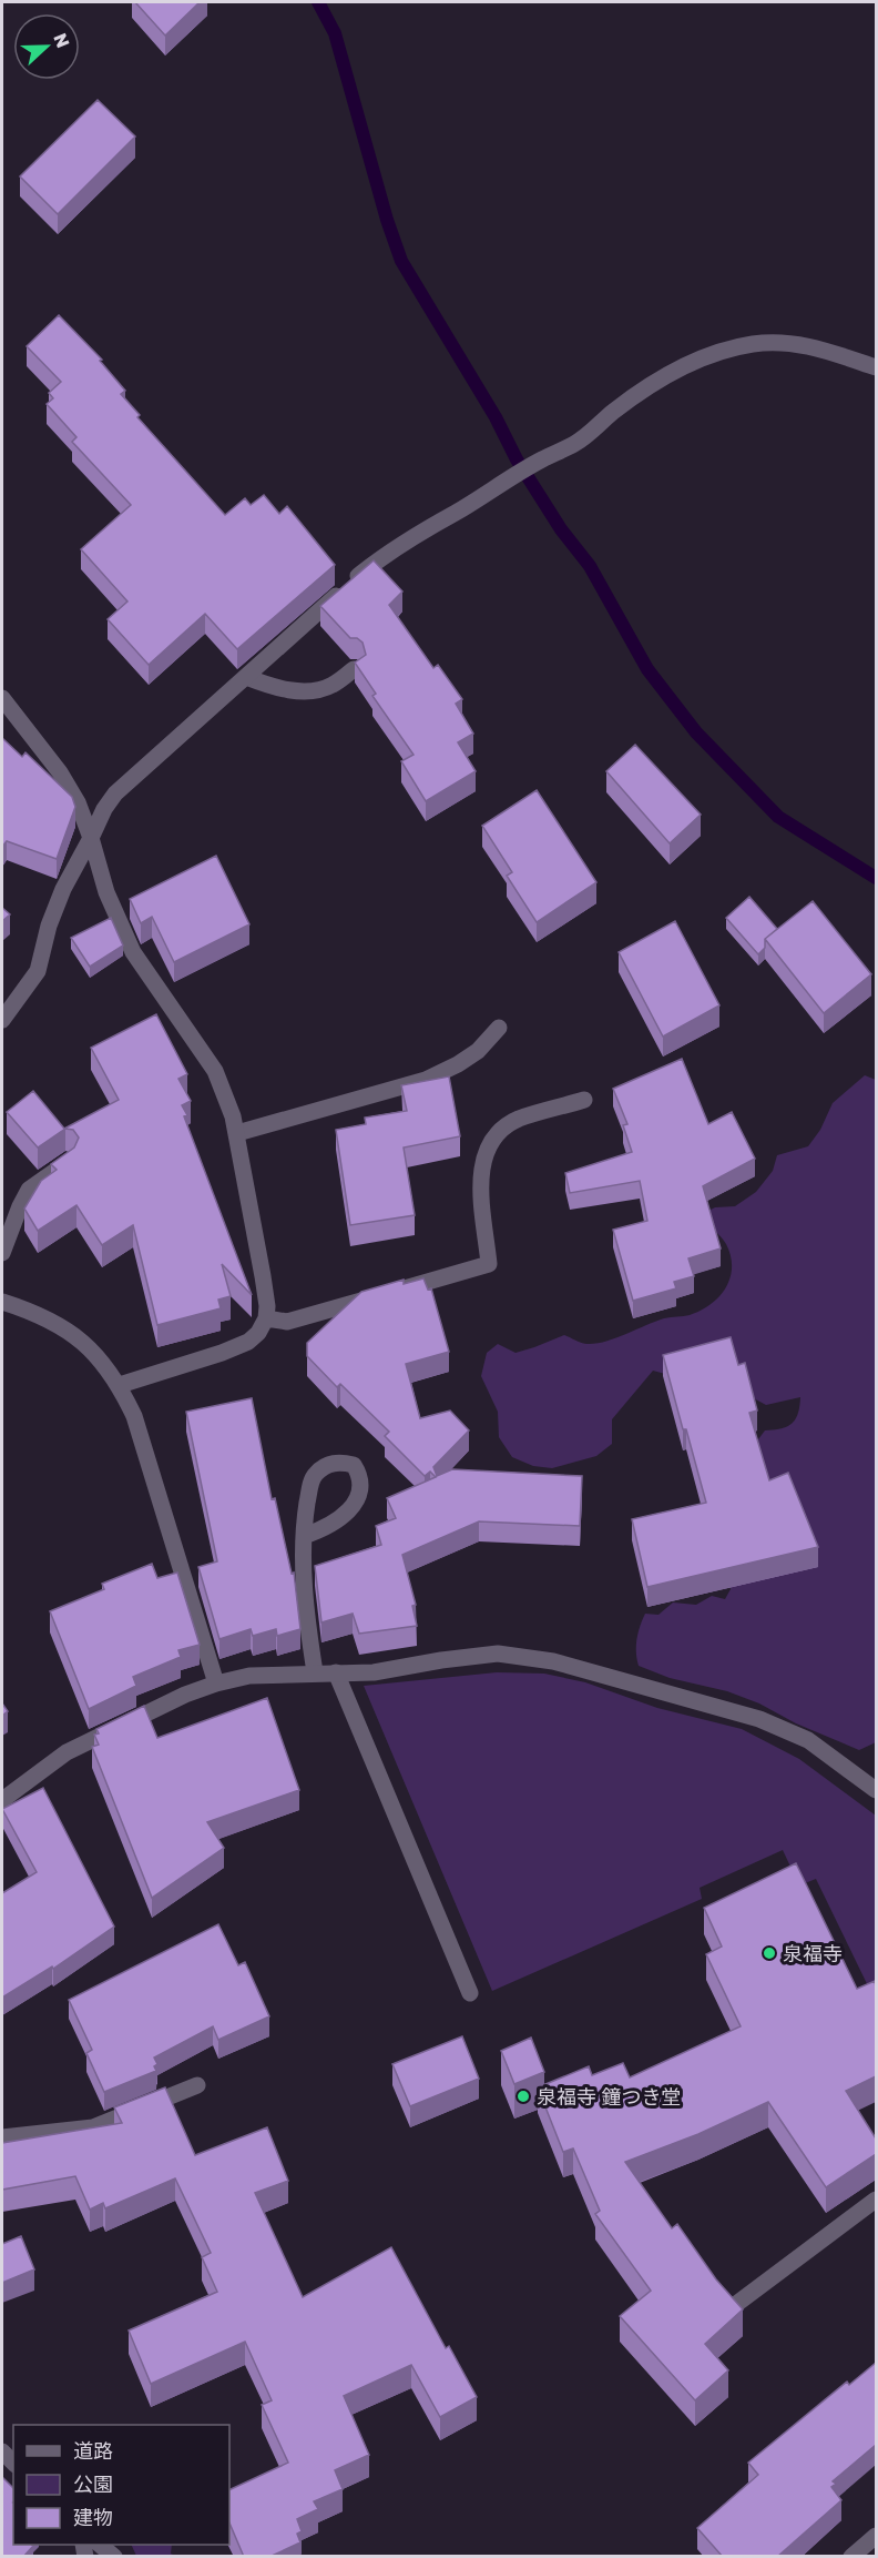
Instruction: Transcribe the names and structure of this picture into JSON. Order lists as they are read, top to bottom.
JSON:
{
  "places": ["泉福寺", "泉福寺 鐘つき堂"],
  "legend": ["道路", "公園", "建物"],
  "north": "right"
}
